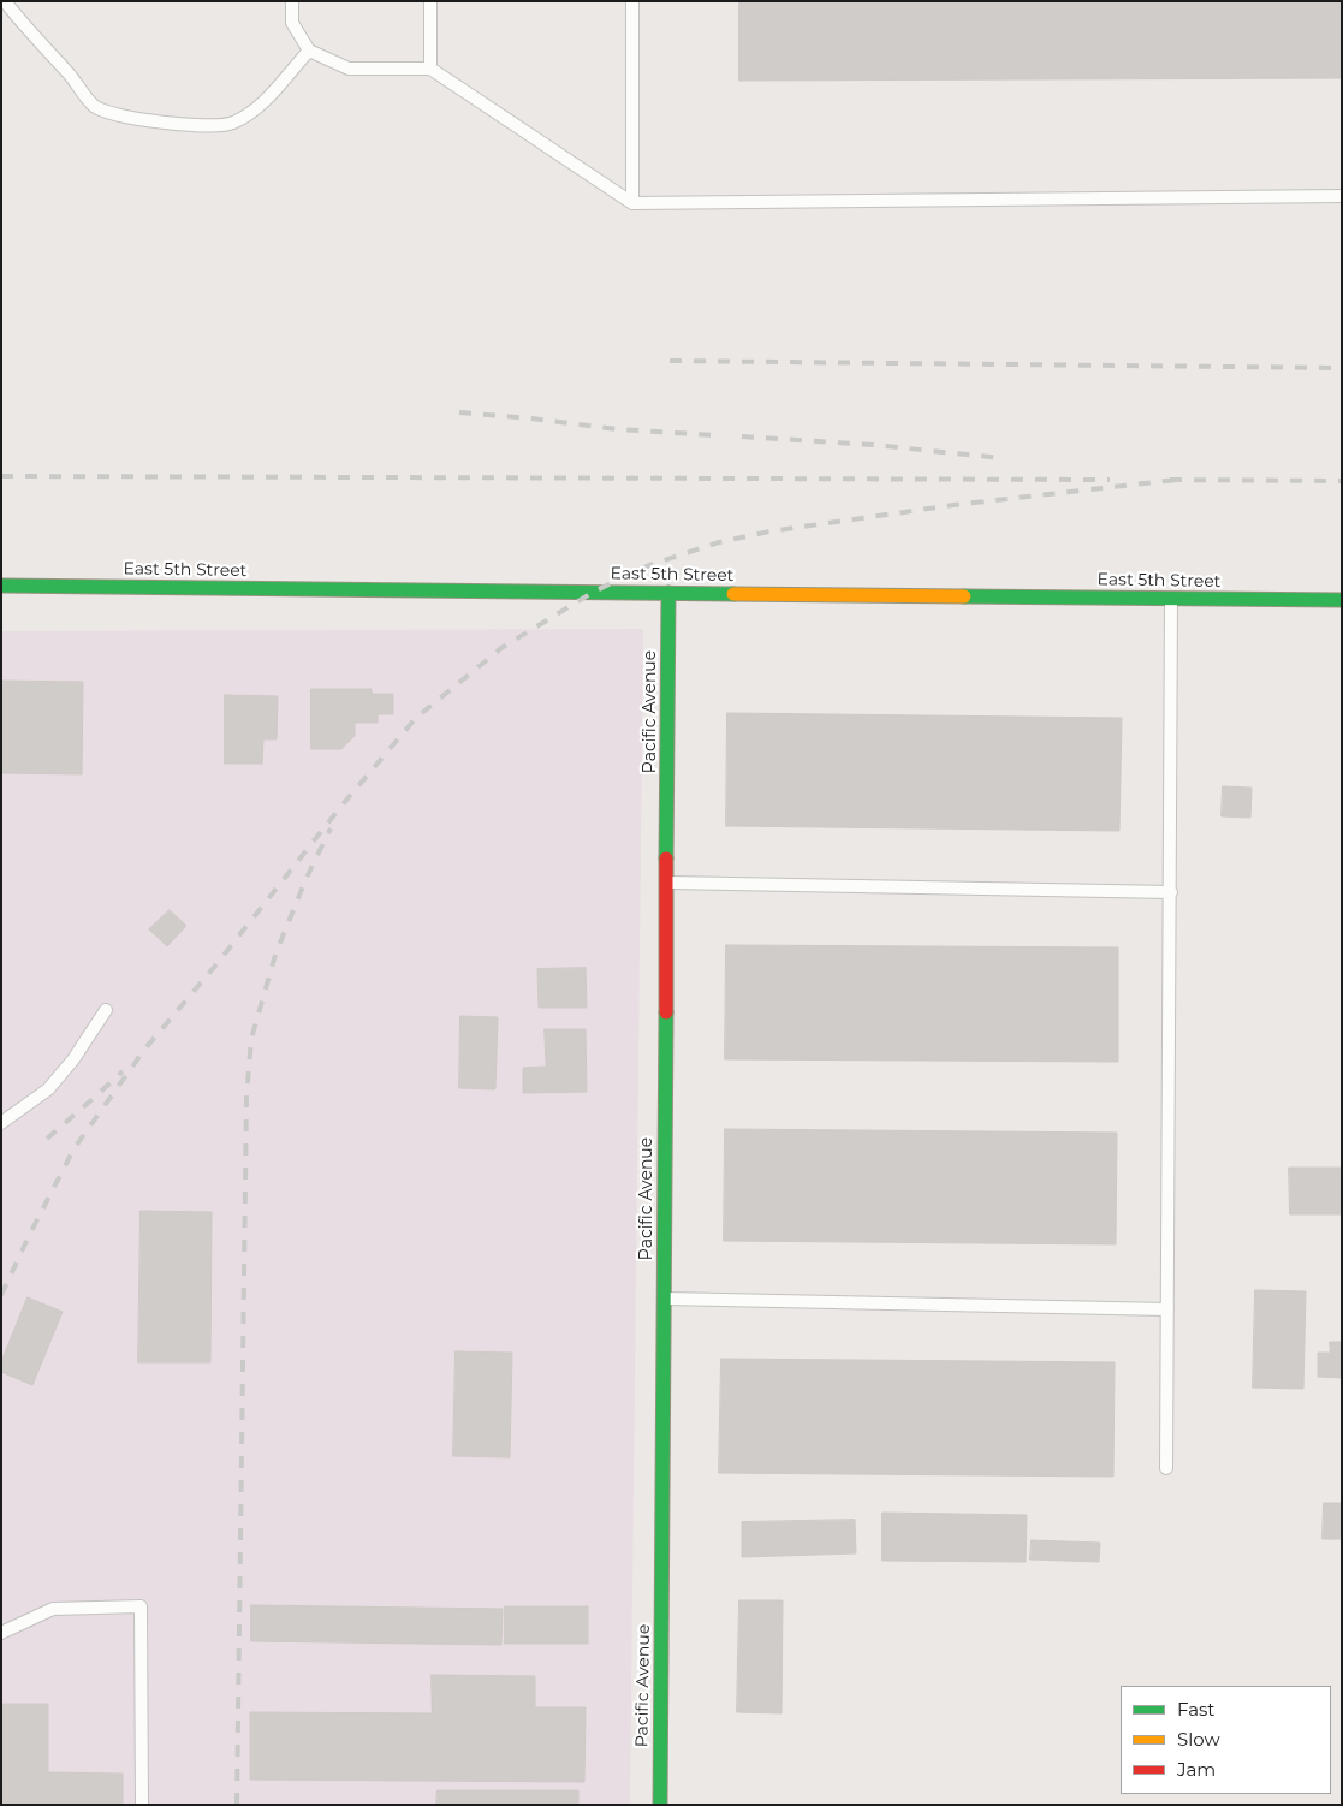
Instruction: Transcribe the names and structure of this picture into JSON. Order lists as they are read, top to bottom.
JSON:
{
  "streets": {
    "main road": ["East 5th Street", "Pacific Avenue"]
  },
  "crossings": [
    ["East 5th Street", "Pacific Avenue"]
  ],
  "legend": ["Fast", "Slow", "Jam"]
}
